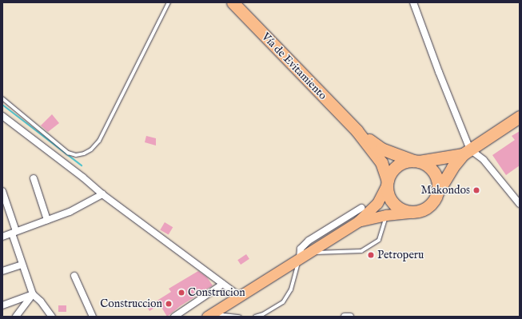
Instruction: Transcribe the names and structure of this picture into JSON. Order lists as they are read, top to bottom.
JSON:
{
  "streets": {
    "highway": ["Vía de Evitamiento"]
  },
  "places": [
    "Makondos",
    "Petroperu",
    "Construcion",
    "Construccion"
  ]
}
